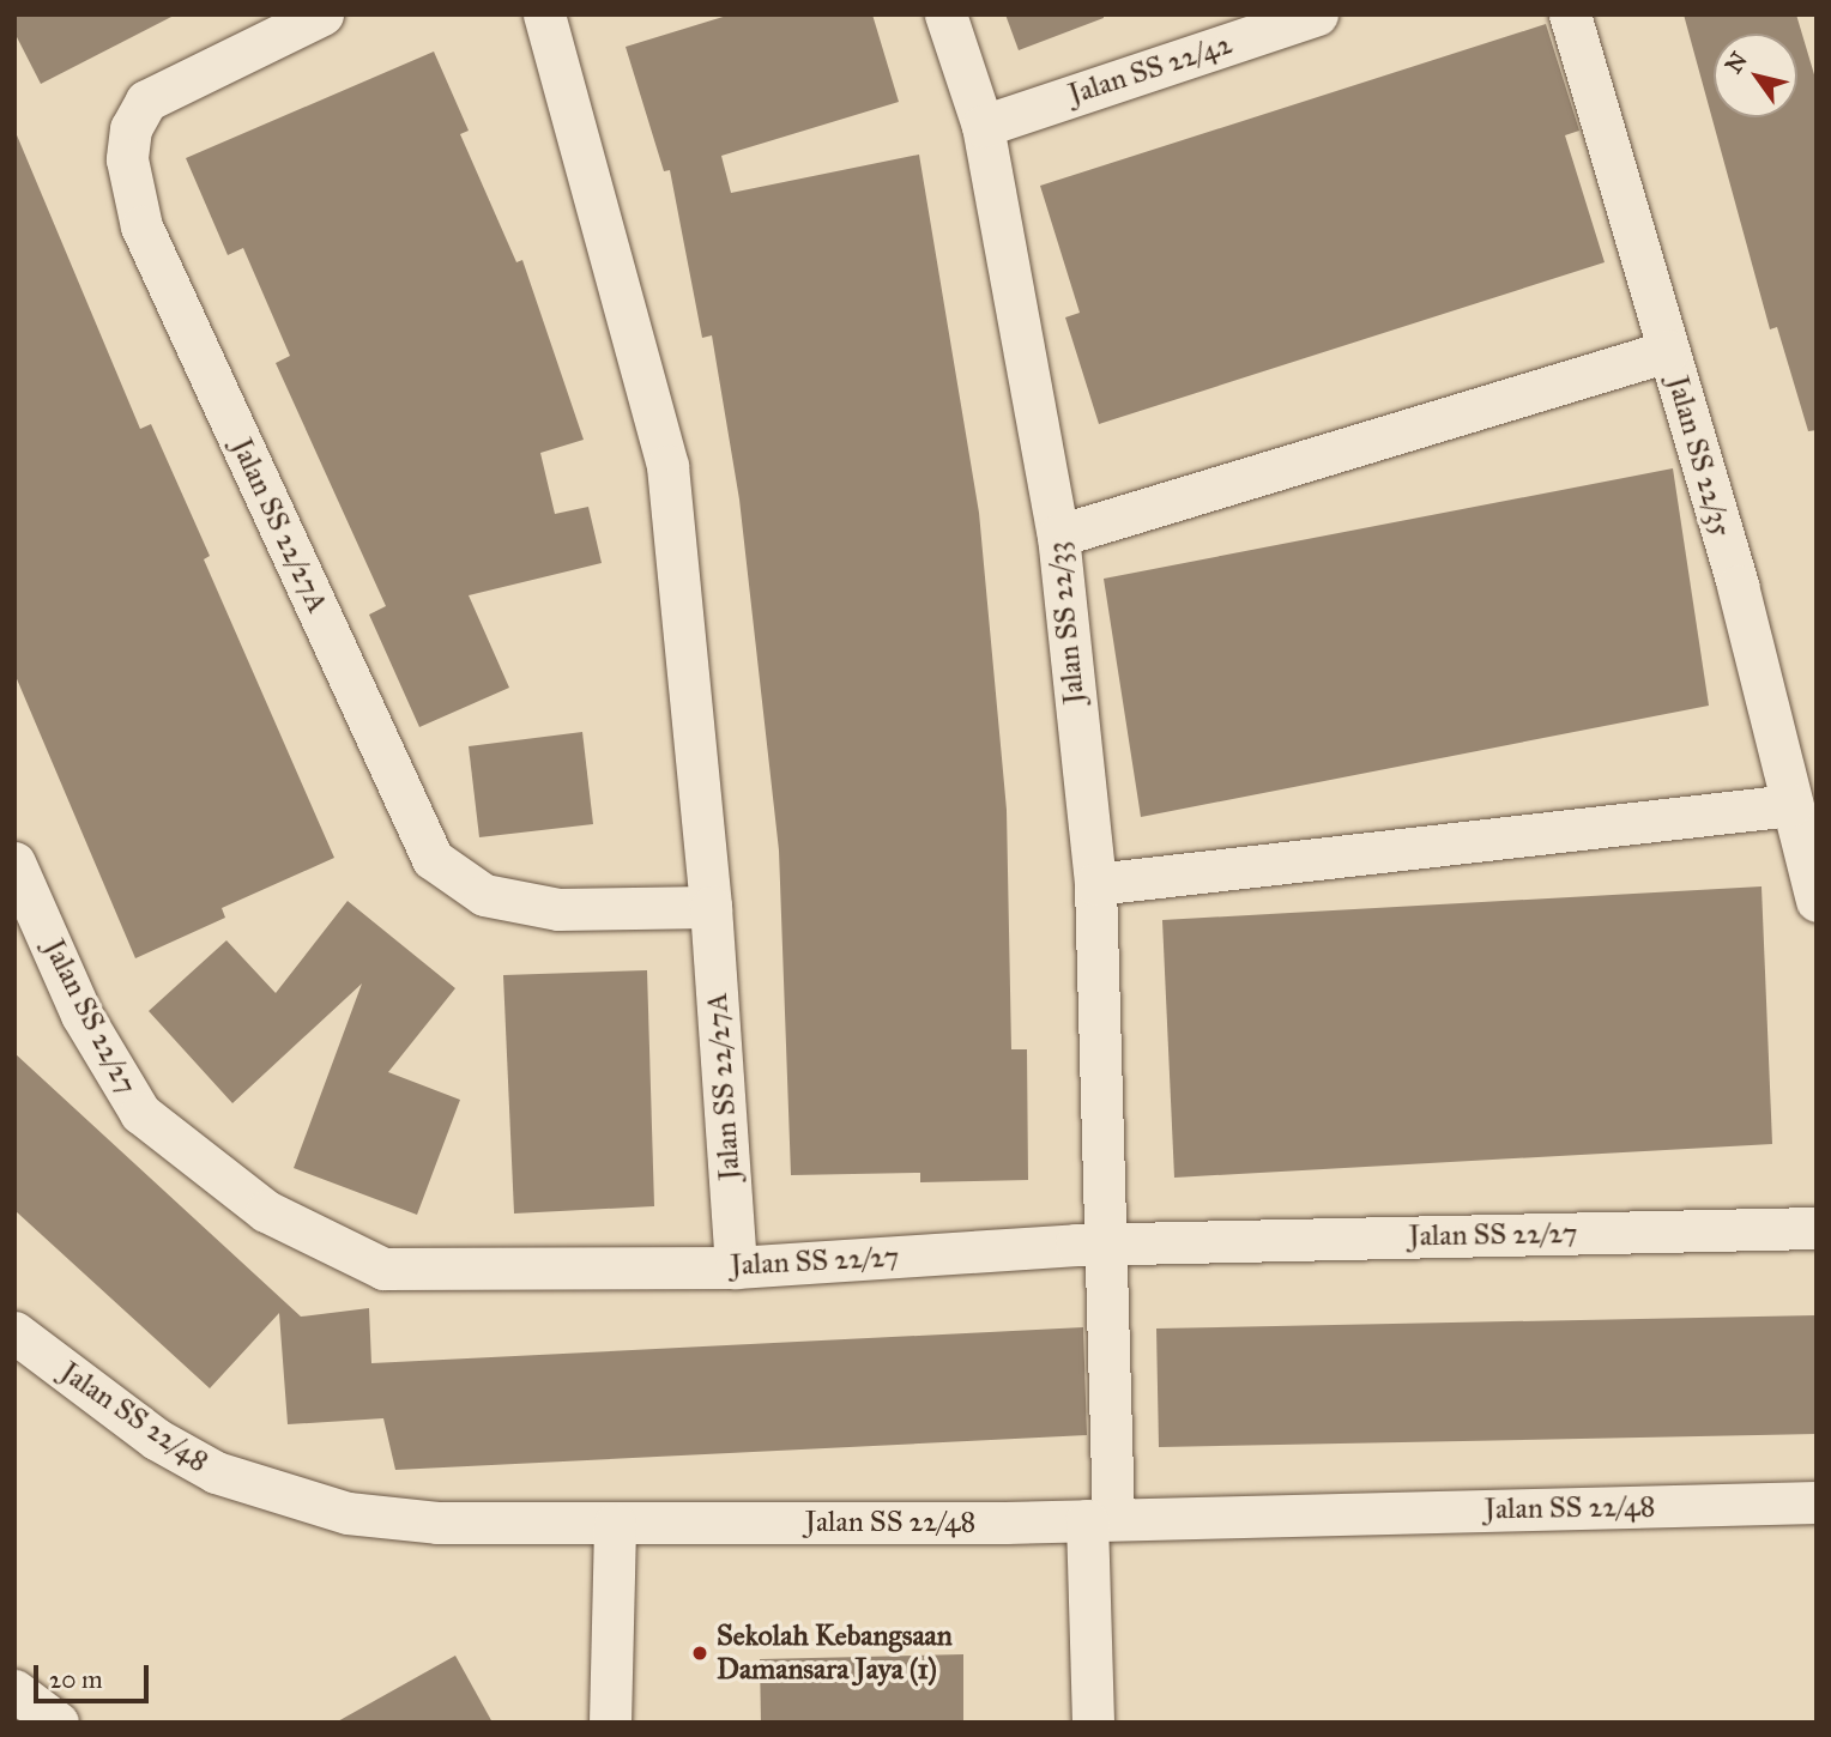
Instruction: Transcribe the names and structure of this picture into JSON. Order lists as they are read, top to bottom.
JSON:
{
  "streets": {
    "street": [
      "Jalan SS 22/42",
      "Jalan SS 22/35",
      "Jalan SS 22/27A",
      "Jalan SS 22/33",
      "Jalan SS 22/27",
      "Jalan SS 22/48"
    ]
  },
  "crossings": [
    ["Jalan SS 22/42", "Jalan SS 22/33"],
    ["Jalan SS 22/27A", "Jalan SS 22/27"],
    ["Jalan SS 22/33", "Jalan SS 22/27"],
    ["Jalan SS 22/33", "Jalan SS 22/48"]
  ],
  "places": ["Sekolah Kebangsaan Damansara Jaya (1)"],
  "scale_bar": "20 m",
  "north": "top left"
}
